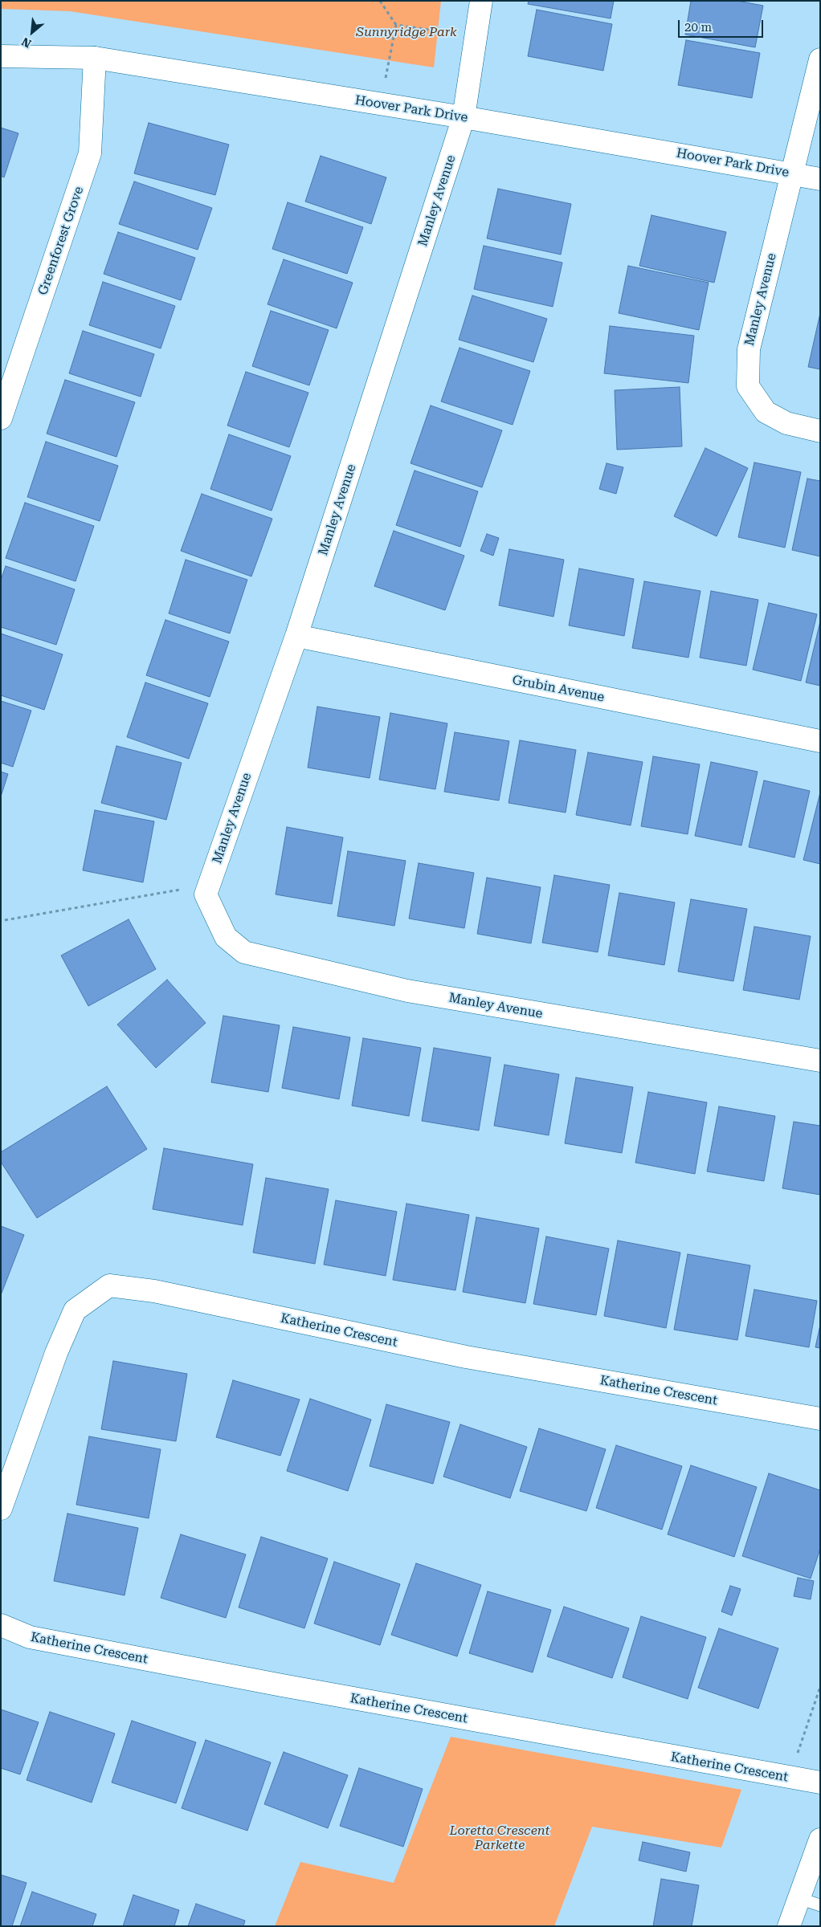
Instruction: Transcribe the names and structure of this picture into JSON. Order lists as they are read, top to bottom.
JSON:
{
  "streets": {
    "street": [
      "Hoover Park Drive",
      "Manley Avenue",
      "Greenforest Grove",
      "Grubin Avenue",
      "Katherine Crescent"
    ]
  },
  "crossings": [
    ["Hoover Park Drive", "Manley Avenue"],
    ["Hoover Park Drive", "Greenforest Grove"],
    ["Manley Avenue", "Grubin Avenue"]
  ],
  "parks": ["Sunnyridge Park", "Loretta Crescent Parkette"],
  "scale_bar": "20 m",
  "north": "bottom left"
}
